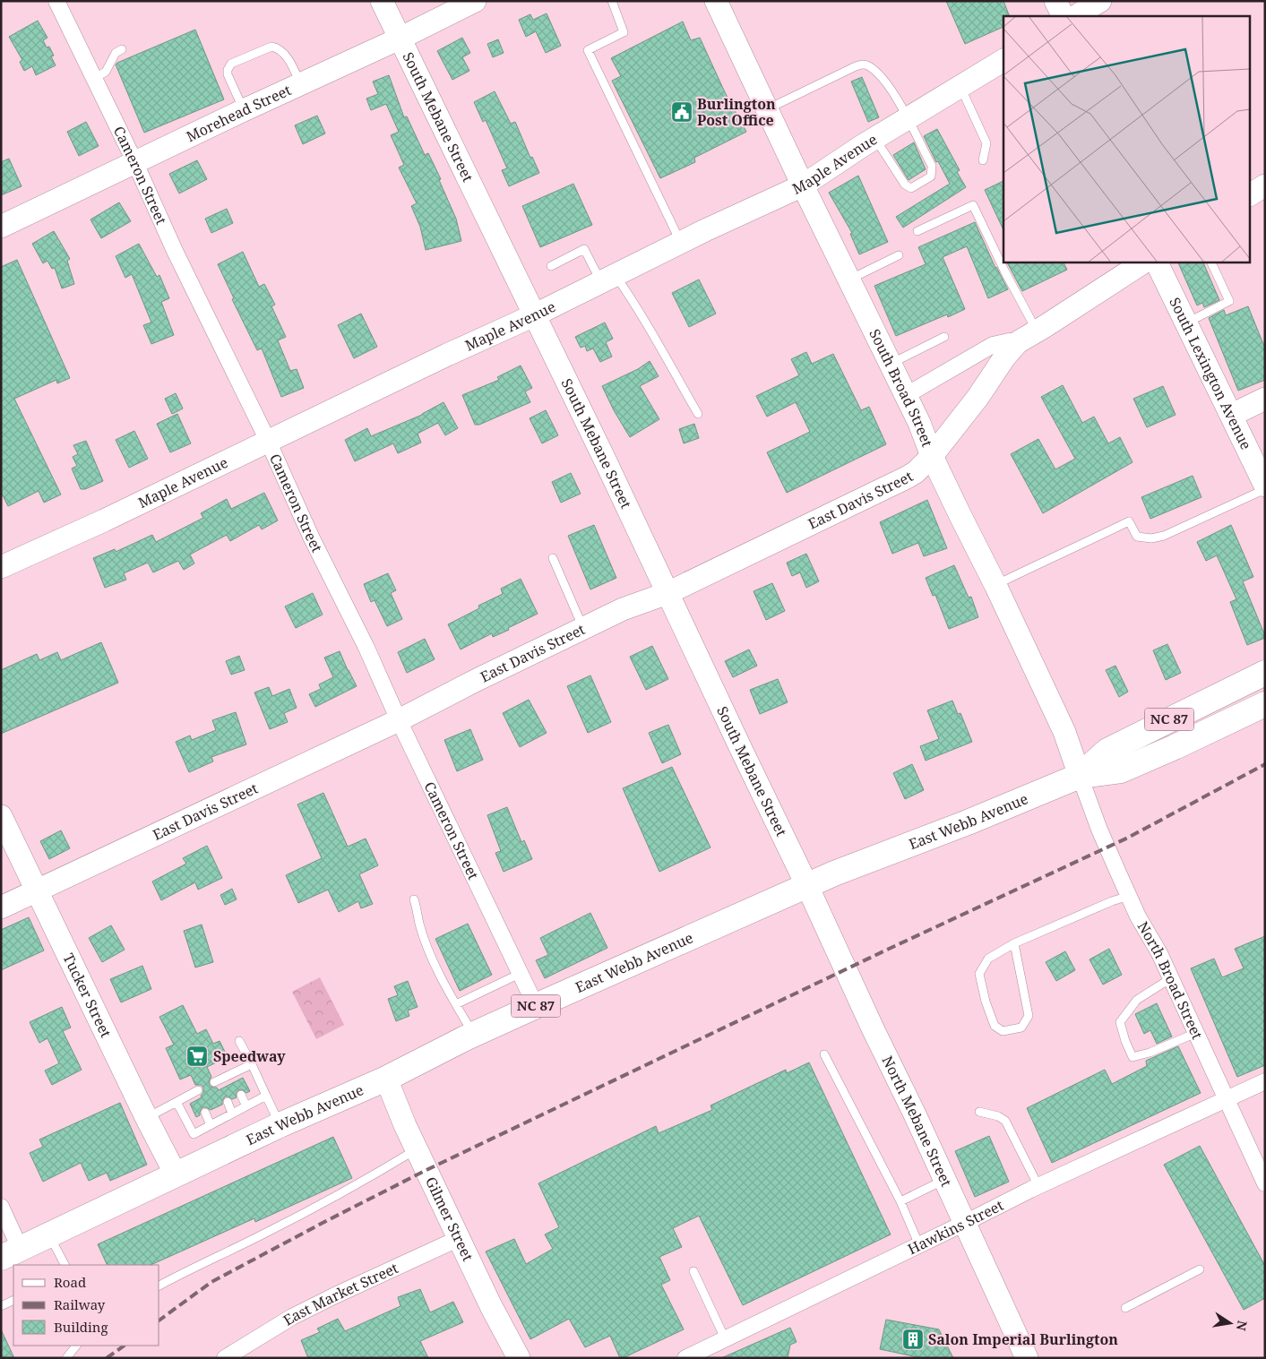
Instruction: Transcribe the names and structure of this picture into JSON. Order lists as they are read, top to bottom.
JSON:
{
  "streets": {
    "highway": ["NC 87", "East Webb Avenue"],
    "street": [
      "Morehead Street",
      "South Mebane Street",
      "Maple Avenue",
      "Cameron Street",
      "South Lexington Avenue",
      "South Broad Street",
      "East Davis Street",
      "North Broad Street",
      "Tucker Street",
      "North Mebane Street",
      "Gilmer Street",
      "Hawkins Street",
      "East Market Street"
    ]
  },
  "crossings": [
    ["Morehead Street", "South Mebane Street"],
    ["Morehead Street", "Cameron Street"],
    ["South Mebane Street", "Maple Avenue"],
    ["South Mebane Street", "East Davis Street"],
    ["South Mebane Street", "East Webb Avenue"],
    ["South Mebane Street", "North Mebane Street"],
    ["Maple Avenue", "Cameron Street"],
    ["Maple Avenue", "South Broad Street"],
    ["Cameron Street", "East Davis Street"],
    ["Cameron Street", "East Webb Avenue"],
    ["South Broad Street", "East Davis Street"],
    ["South Broad Street", "East Webb Avenue"],
    ["South Broad Street", "North Broad Street"],
    ["East Davis Street", "Tucker Street"],
    ["East Webb Avenue", "North Broad Street"],
    ["East Webb Avenue", "Tucker Street"],
    ["East Webb Avenue", "North Mebane Street"],
    ["East Webb Avenue", "Gilmer Street"],
    ["North Broad Street", "Hawkins Street"],
    ["North Mebane Street", "Hawkins Street"],
    ["Gilmer Street", "East Market Street"]
  ],
  "places": {
    "public building": ["Burlington Post Office"],
    "supermarket": ["Speedway"],
    "building": ["Salon Imperial Burlington"]
  },
  "legend": ["Road", "Railway", "Building"],
  "north": "right"
}
